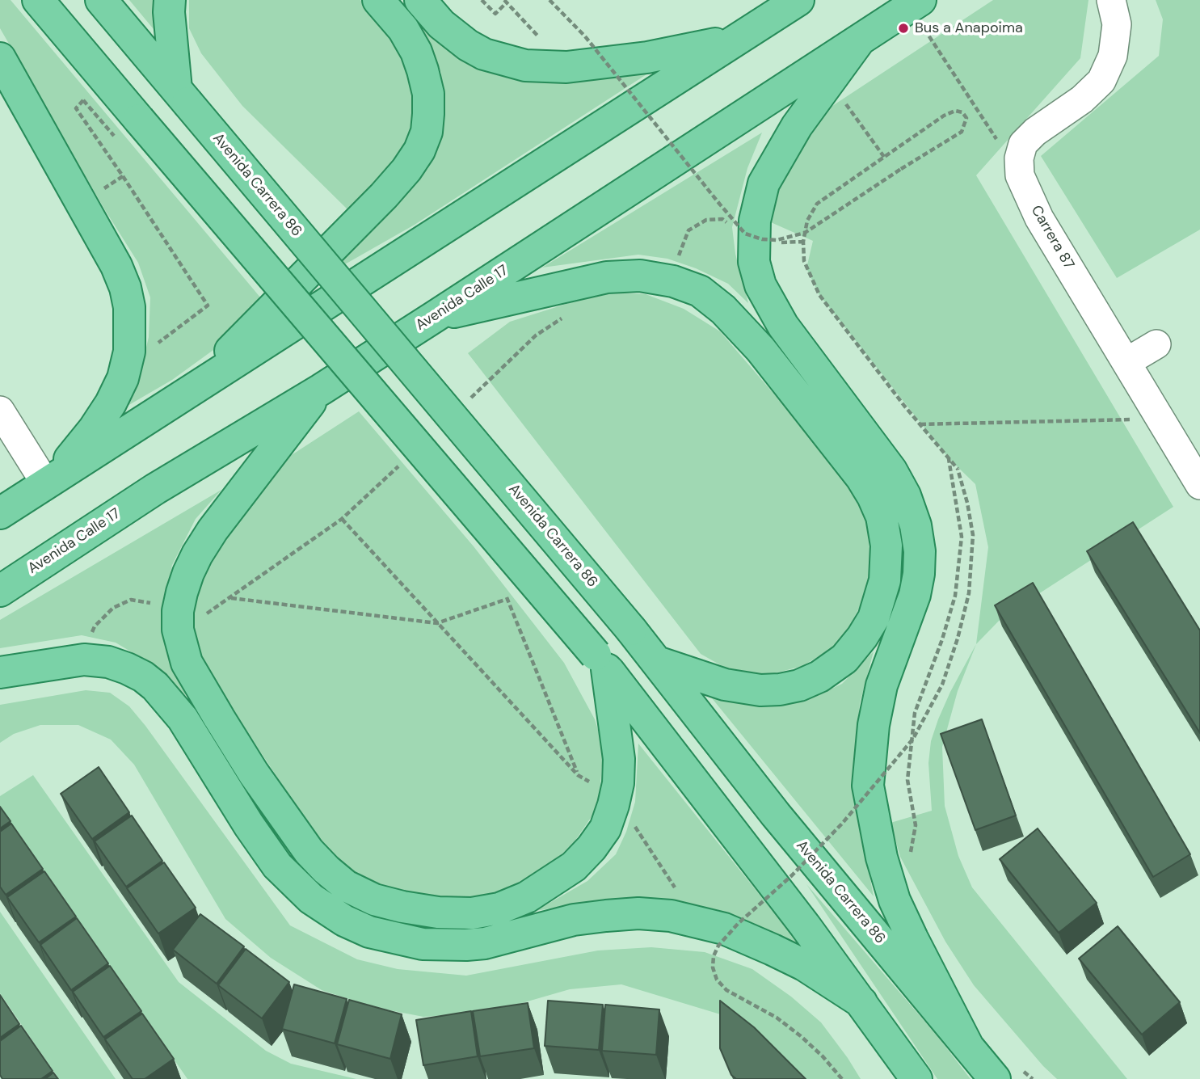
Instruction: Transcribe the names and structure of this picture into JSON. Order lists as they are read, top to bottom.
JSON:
{
  "streets": {
    "main road": ["Avenida Carrera 86", "Avenida Calle 17"],
    "street": ["Carrera 87"]
  },
  "places": ["Bus a Anapoima"]
}
